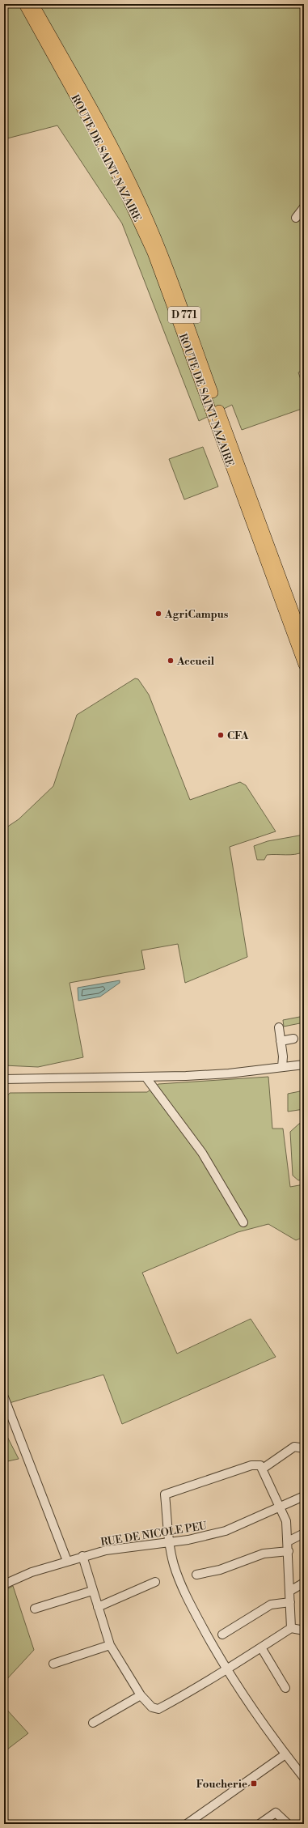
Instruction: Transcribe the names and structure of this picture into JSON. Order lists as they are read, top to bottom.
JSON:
{
  "streets": {
    "main road": ["ROUTE DE SAINT-NAZAIRE", "D 771"],
    "street": ["RUE DE NICOLE PEU"]
  },
  "places": {
    "other": ["AgriCampus", "Accueil", "CFA"],
    "transit": ["Foucherie"]
  }
}
